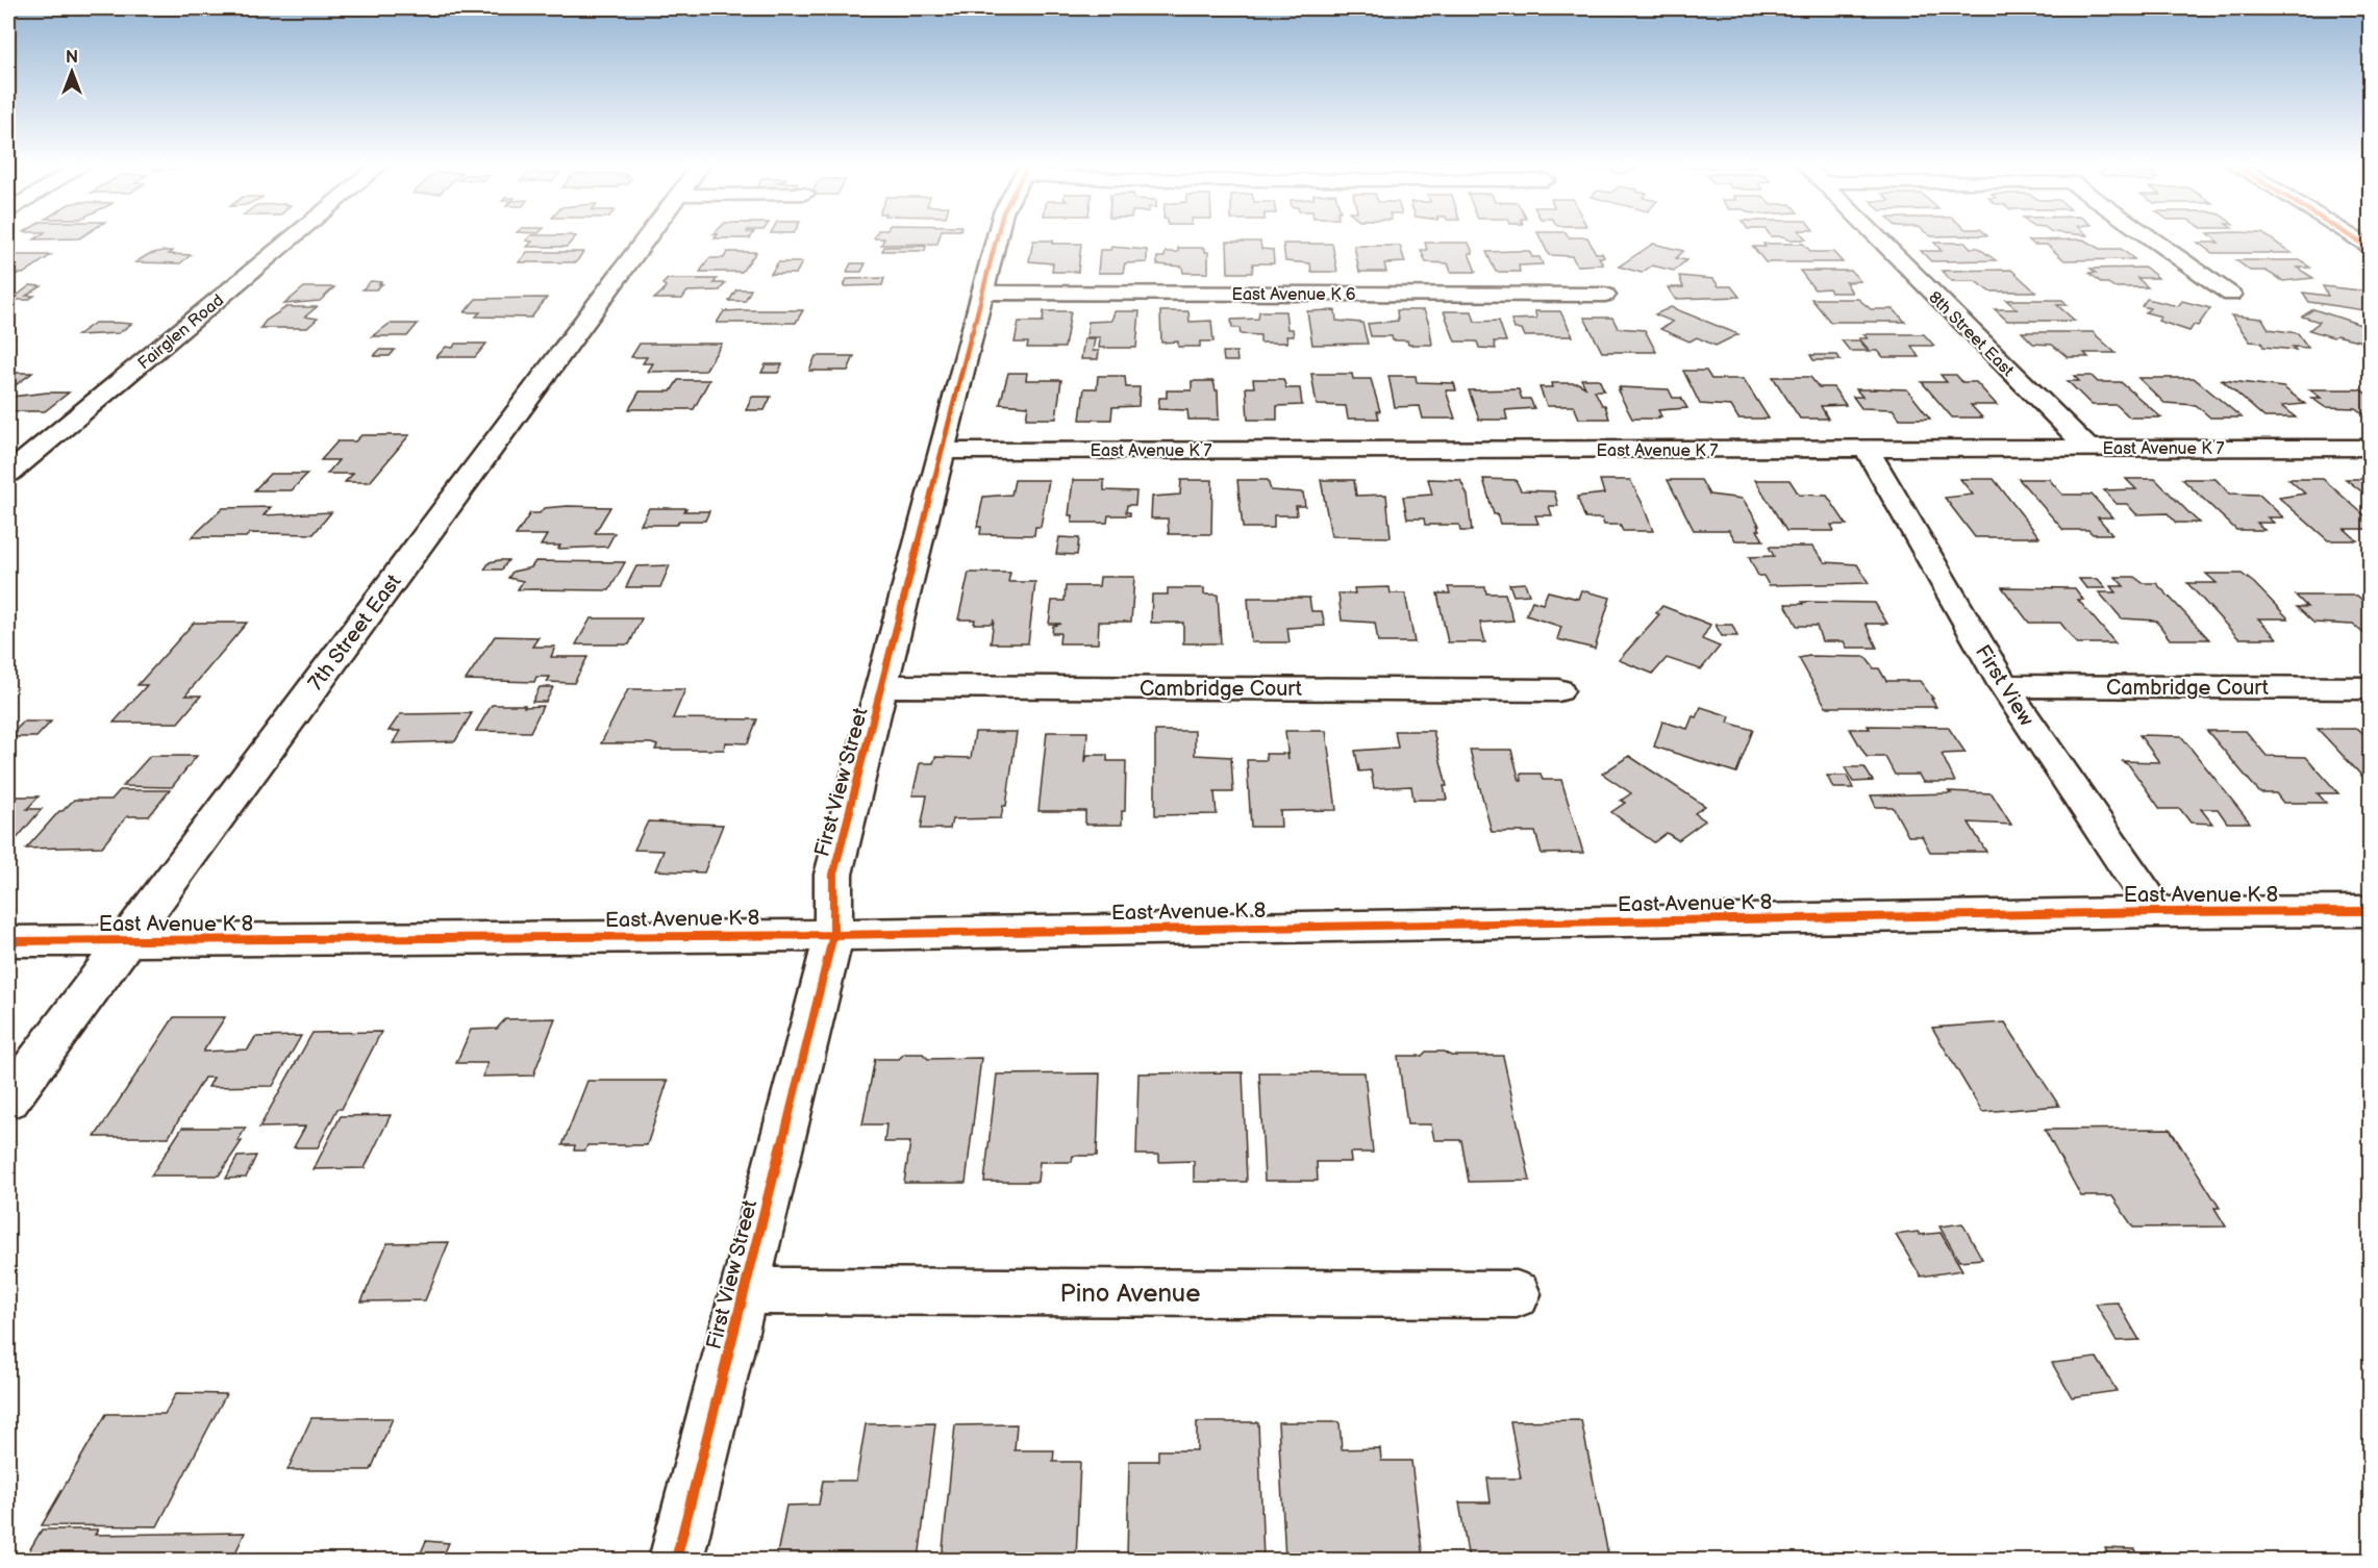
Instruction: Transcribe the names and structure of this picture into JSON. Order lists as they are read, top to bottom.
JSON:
{
  "streets": {
    "street": [
      "East Avenue K 6",
      "Fairglen Road",
      "8th Street East",
      "East Avenue K 7",
      "7th Street East",
      "First View",
      "Cambridge Court",
      "First View Street",
      "East Avenue K 8",
      "Pino Avenue"
    ]
  },
  "crossings": [
    ["East Avenue K 6", "First View Street"],
    ["8th Street East", "East Avenue K 7"],
    ["East Avenue K 7", "First View"],
    ["East Avenue K 7", "First View Street"],
    ["7th Street East", "East Avenue K 8"],
    ["First View", "Cambridge Court"],
    ["First View", "East Avenue K 8"],
    ["Cambridge Court", "First View Street"],
    ["First View Street", "East Avenue K 8"],
    ["First View Street", "Pino Avenue"]
  ],
  "north": "top"
}
